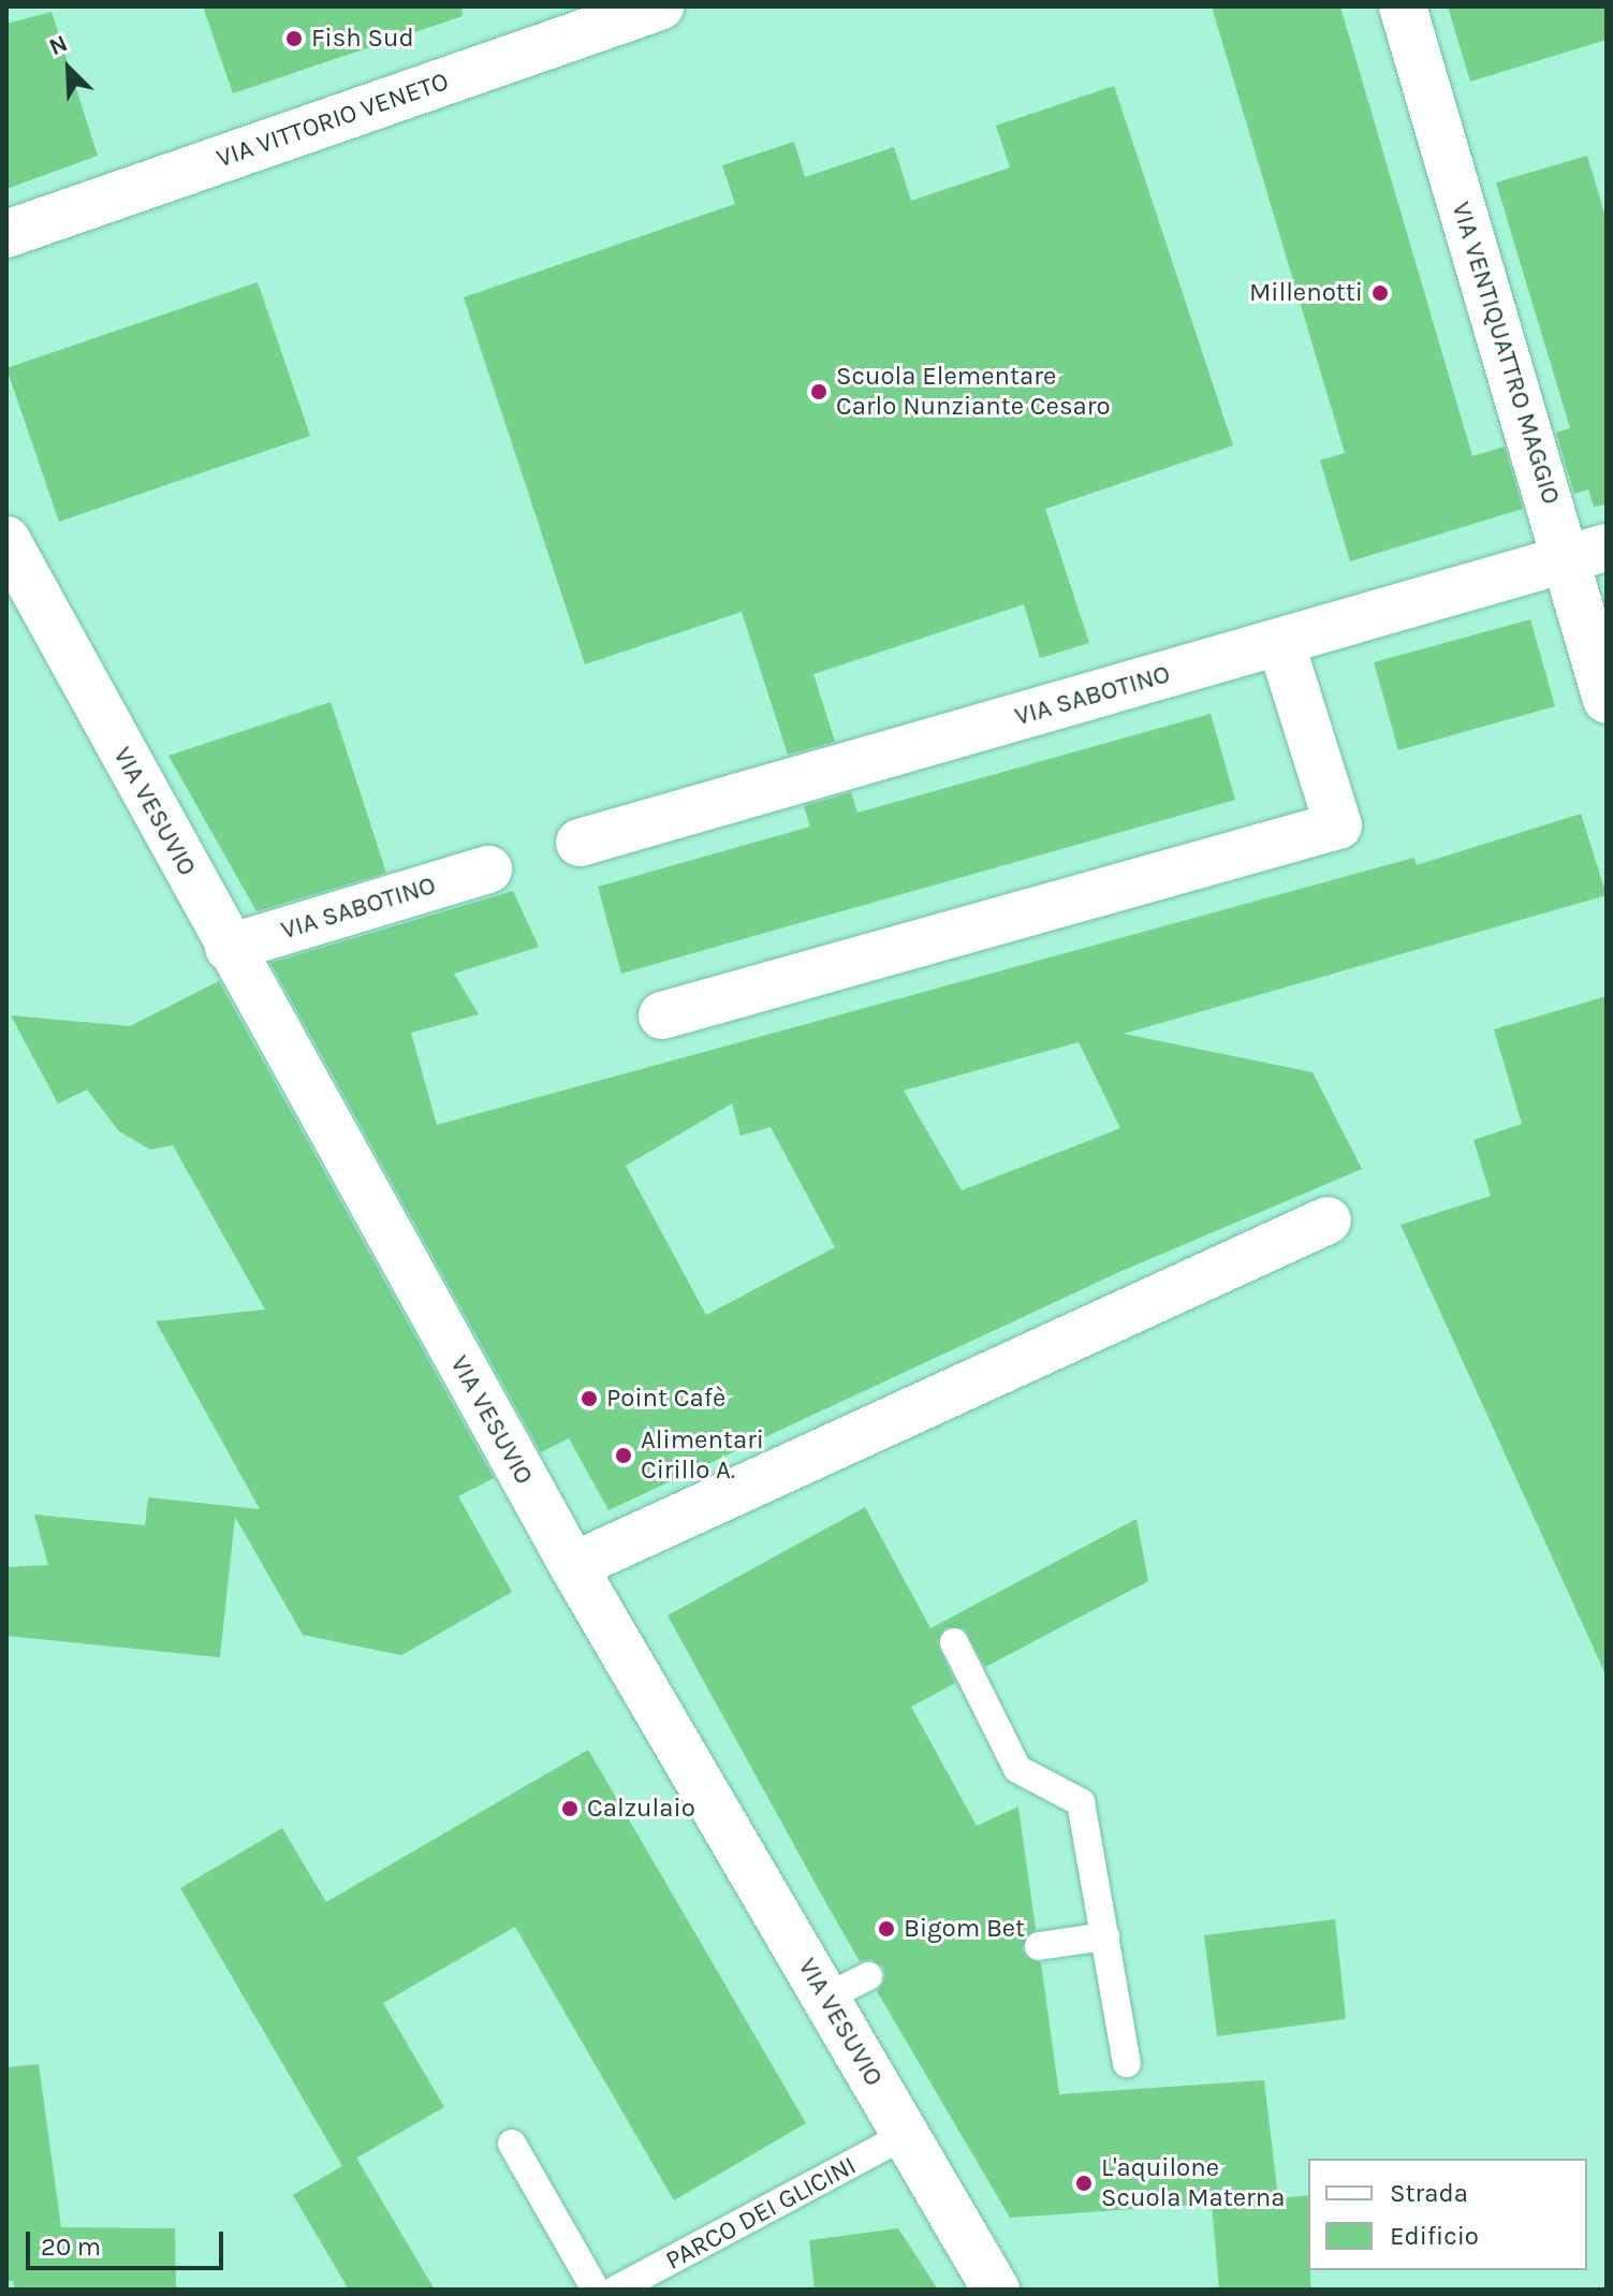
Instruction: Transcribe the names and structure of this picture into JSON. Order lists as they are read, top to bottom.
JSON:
{
  "streets": {
    "street": [
      "VIA VITTORIO VENETO",
      "VIA VENTIQUATTRO MAGGIO",
      "VIA SABOTINO",
      "VIA VESUVIO"
    ],
    "lane": ["PARCO DEI GLICINI"]
  },
  "crossings": [
    ["VIA VENTIQUATTRO MAGGIO", "VIA SABOTINO"],
    ["VIA SABOTINO", "VIA VESUVIO"],
    ["VIA VESUVIO", "PARCO DEI GLICINI"]
  ],
  "places": [
    "Fish Sud",
    "Millenotti",
    "Scuola Elementare Carlo Nunziante Cesaro",
    "Point Cafè",
    "Alimentari Cirillo A.",
    "Calzulaio",
    "Bigom Bet",
    "L'aquilone Scuola Materna"
  ],
  "legend": ["Strada", "Edificio"],
  "scale_bar": "20 m",
  "north": "top left"
}
